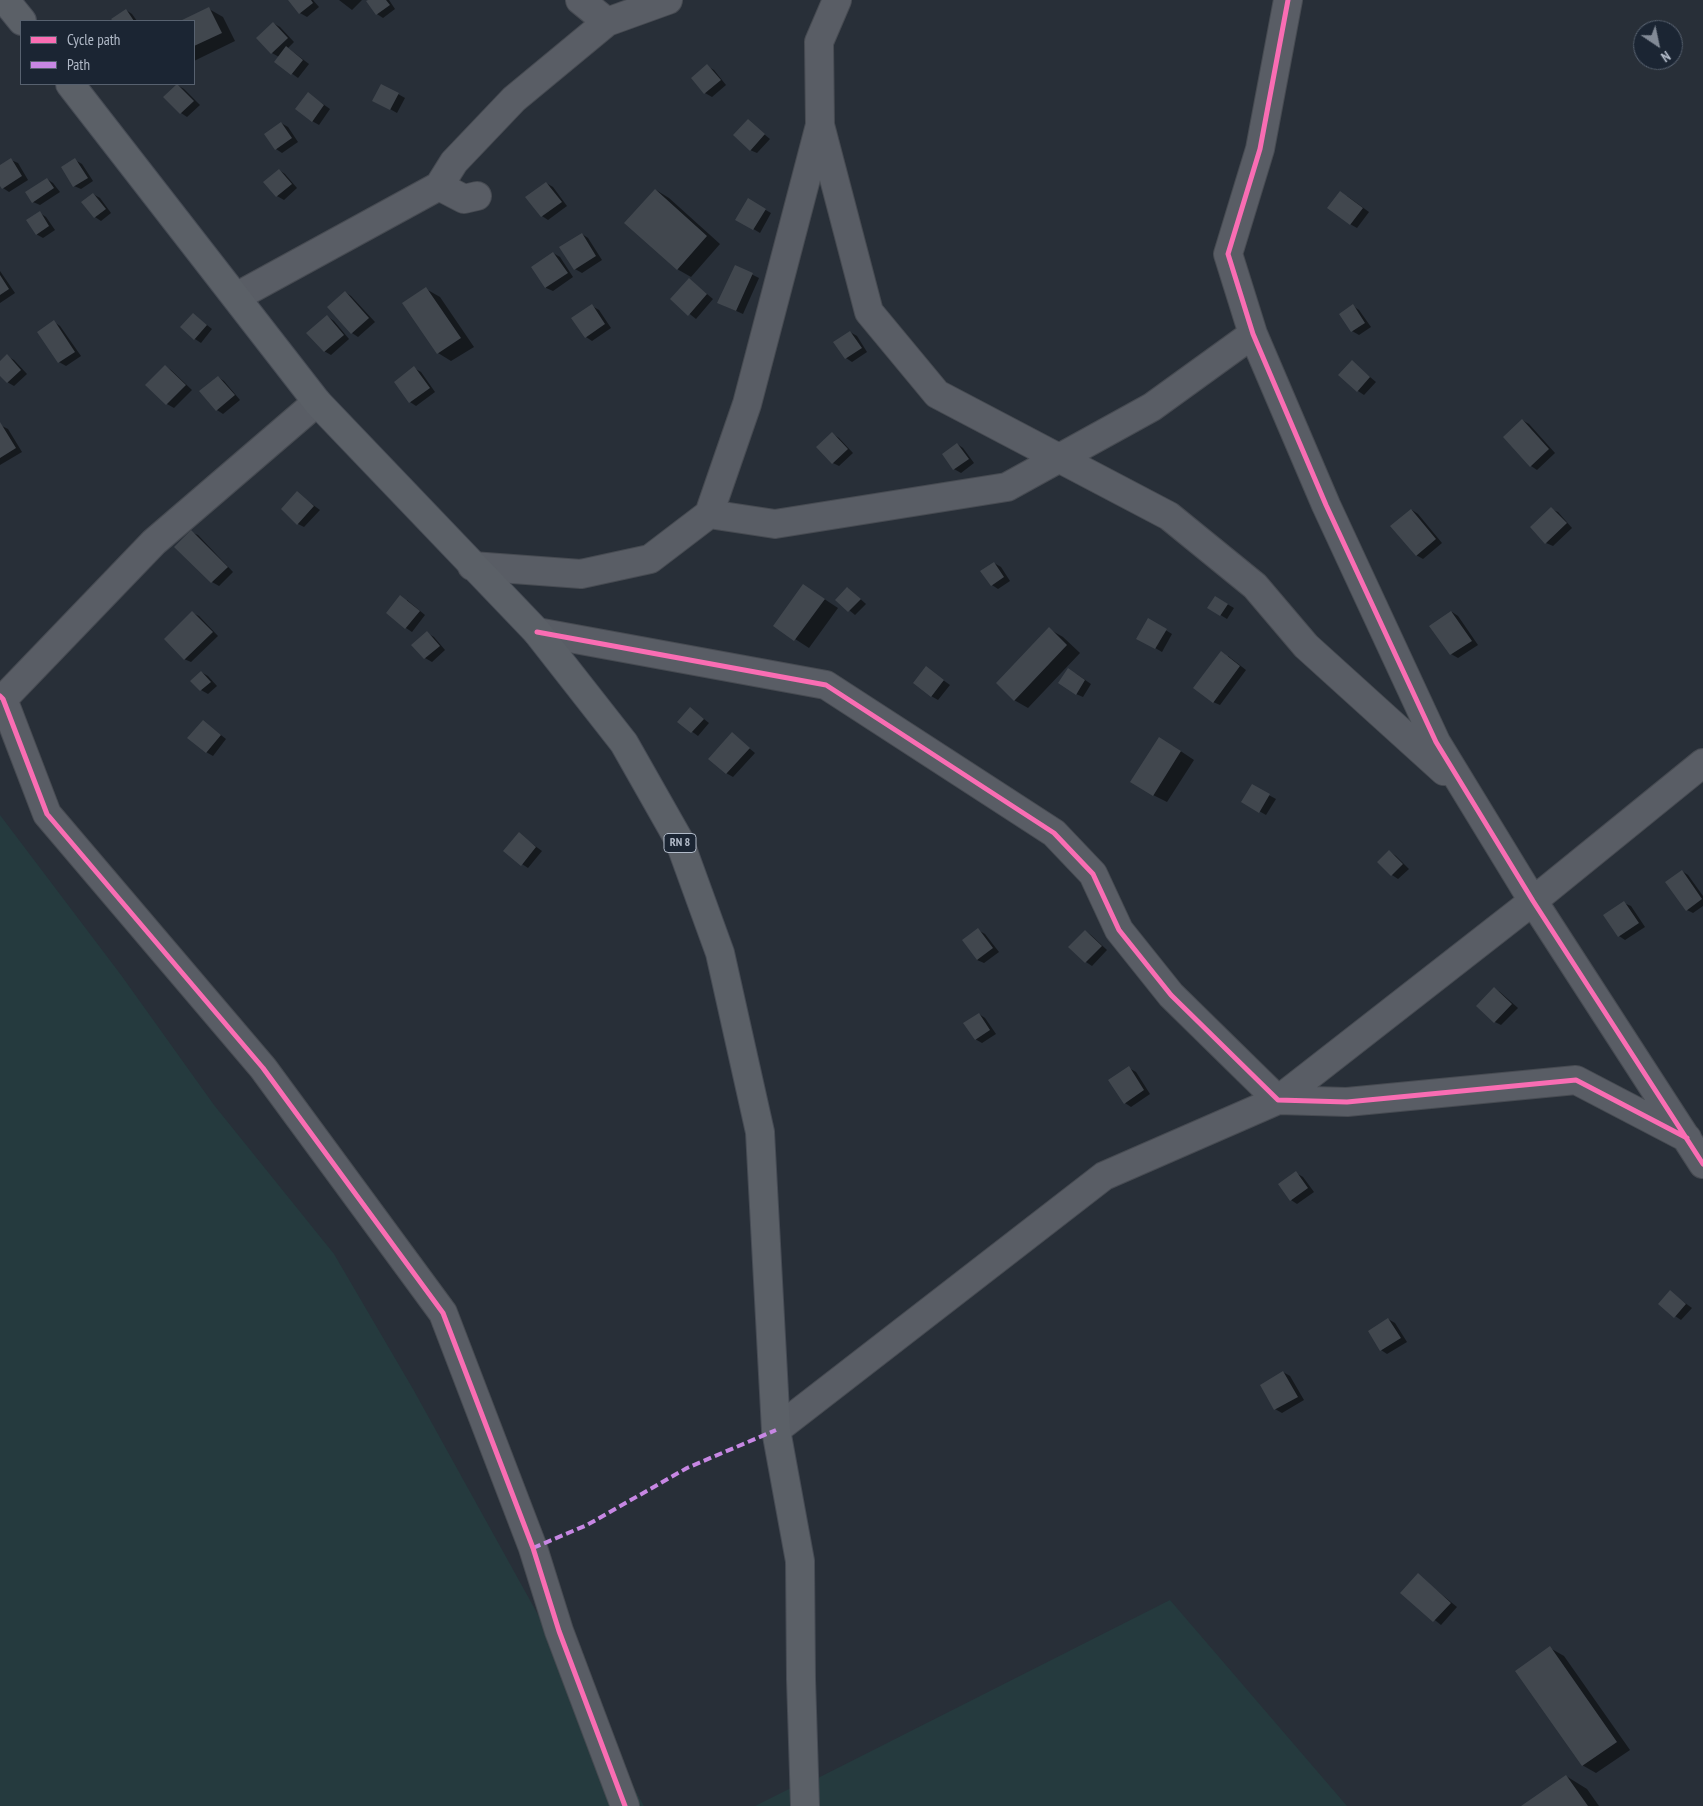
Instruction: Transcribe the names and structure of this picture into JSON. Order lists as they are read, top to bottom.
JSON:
{
  "streets": {
    "main road": ["RN 8"]
  },
  "legend": ["Cycle path", "Path"],
  "north": "bottom right"
}
